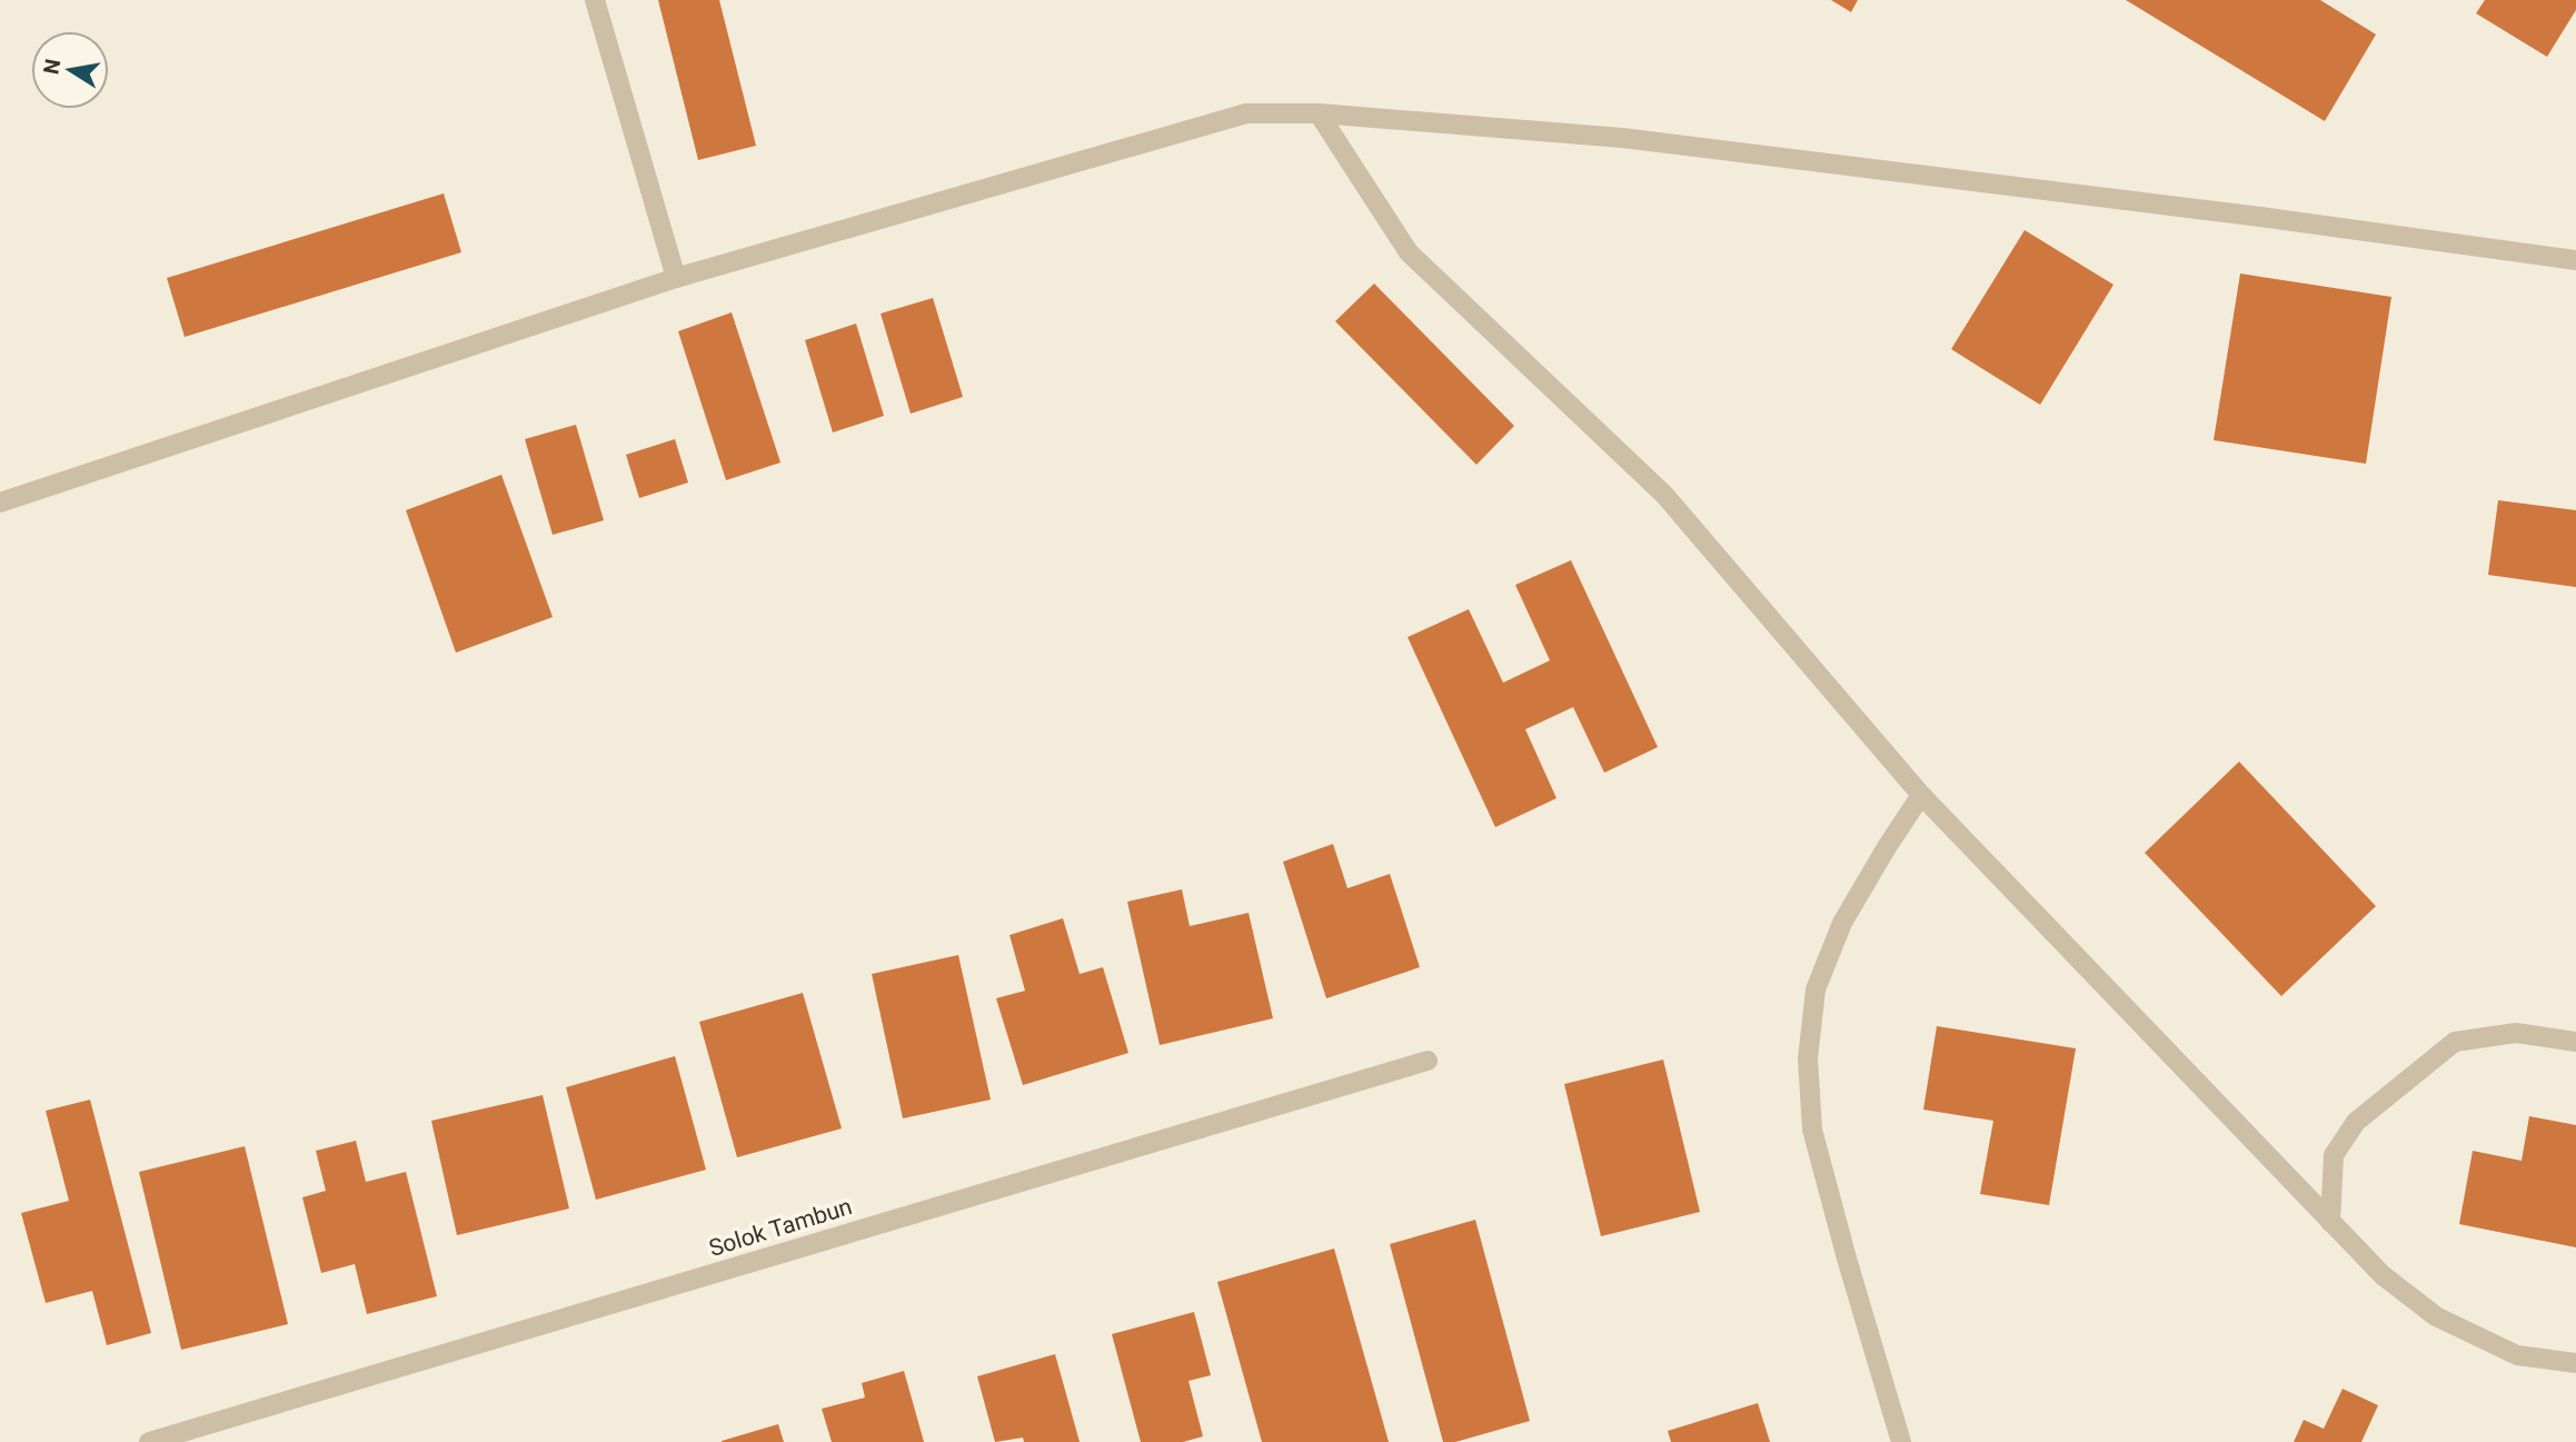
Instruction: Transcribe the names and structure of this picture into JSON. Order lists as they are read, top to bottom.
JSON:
{
  "streets": {
    "street": ["Solok Tambun"]
  },
  "north": "left"
}
